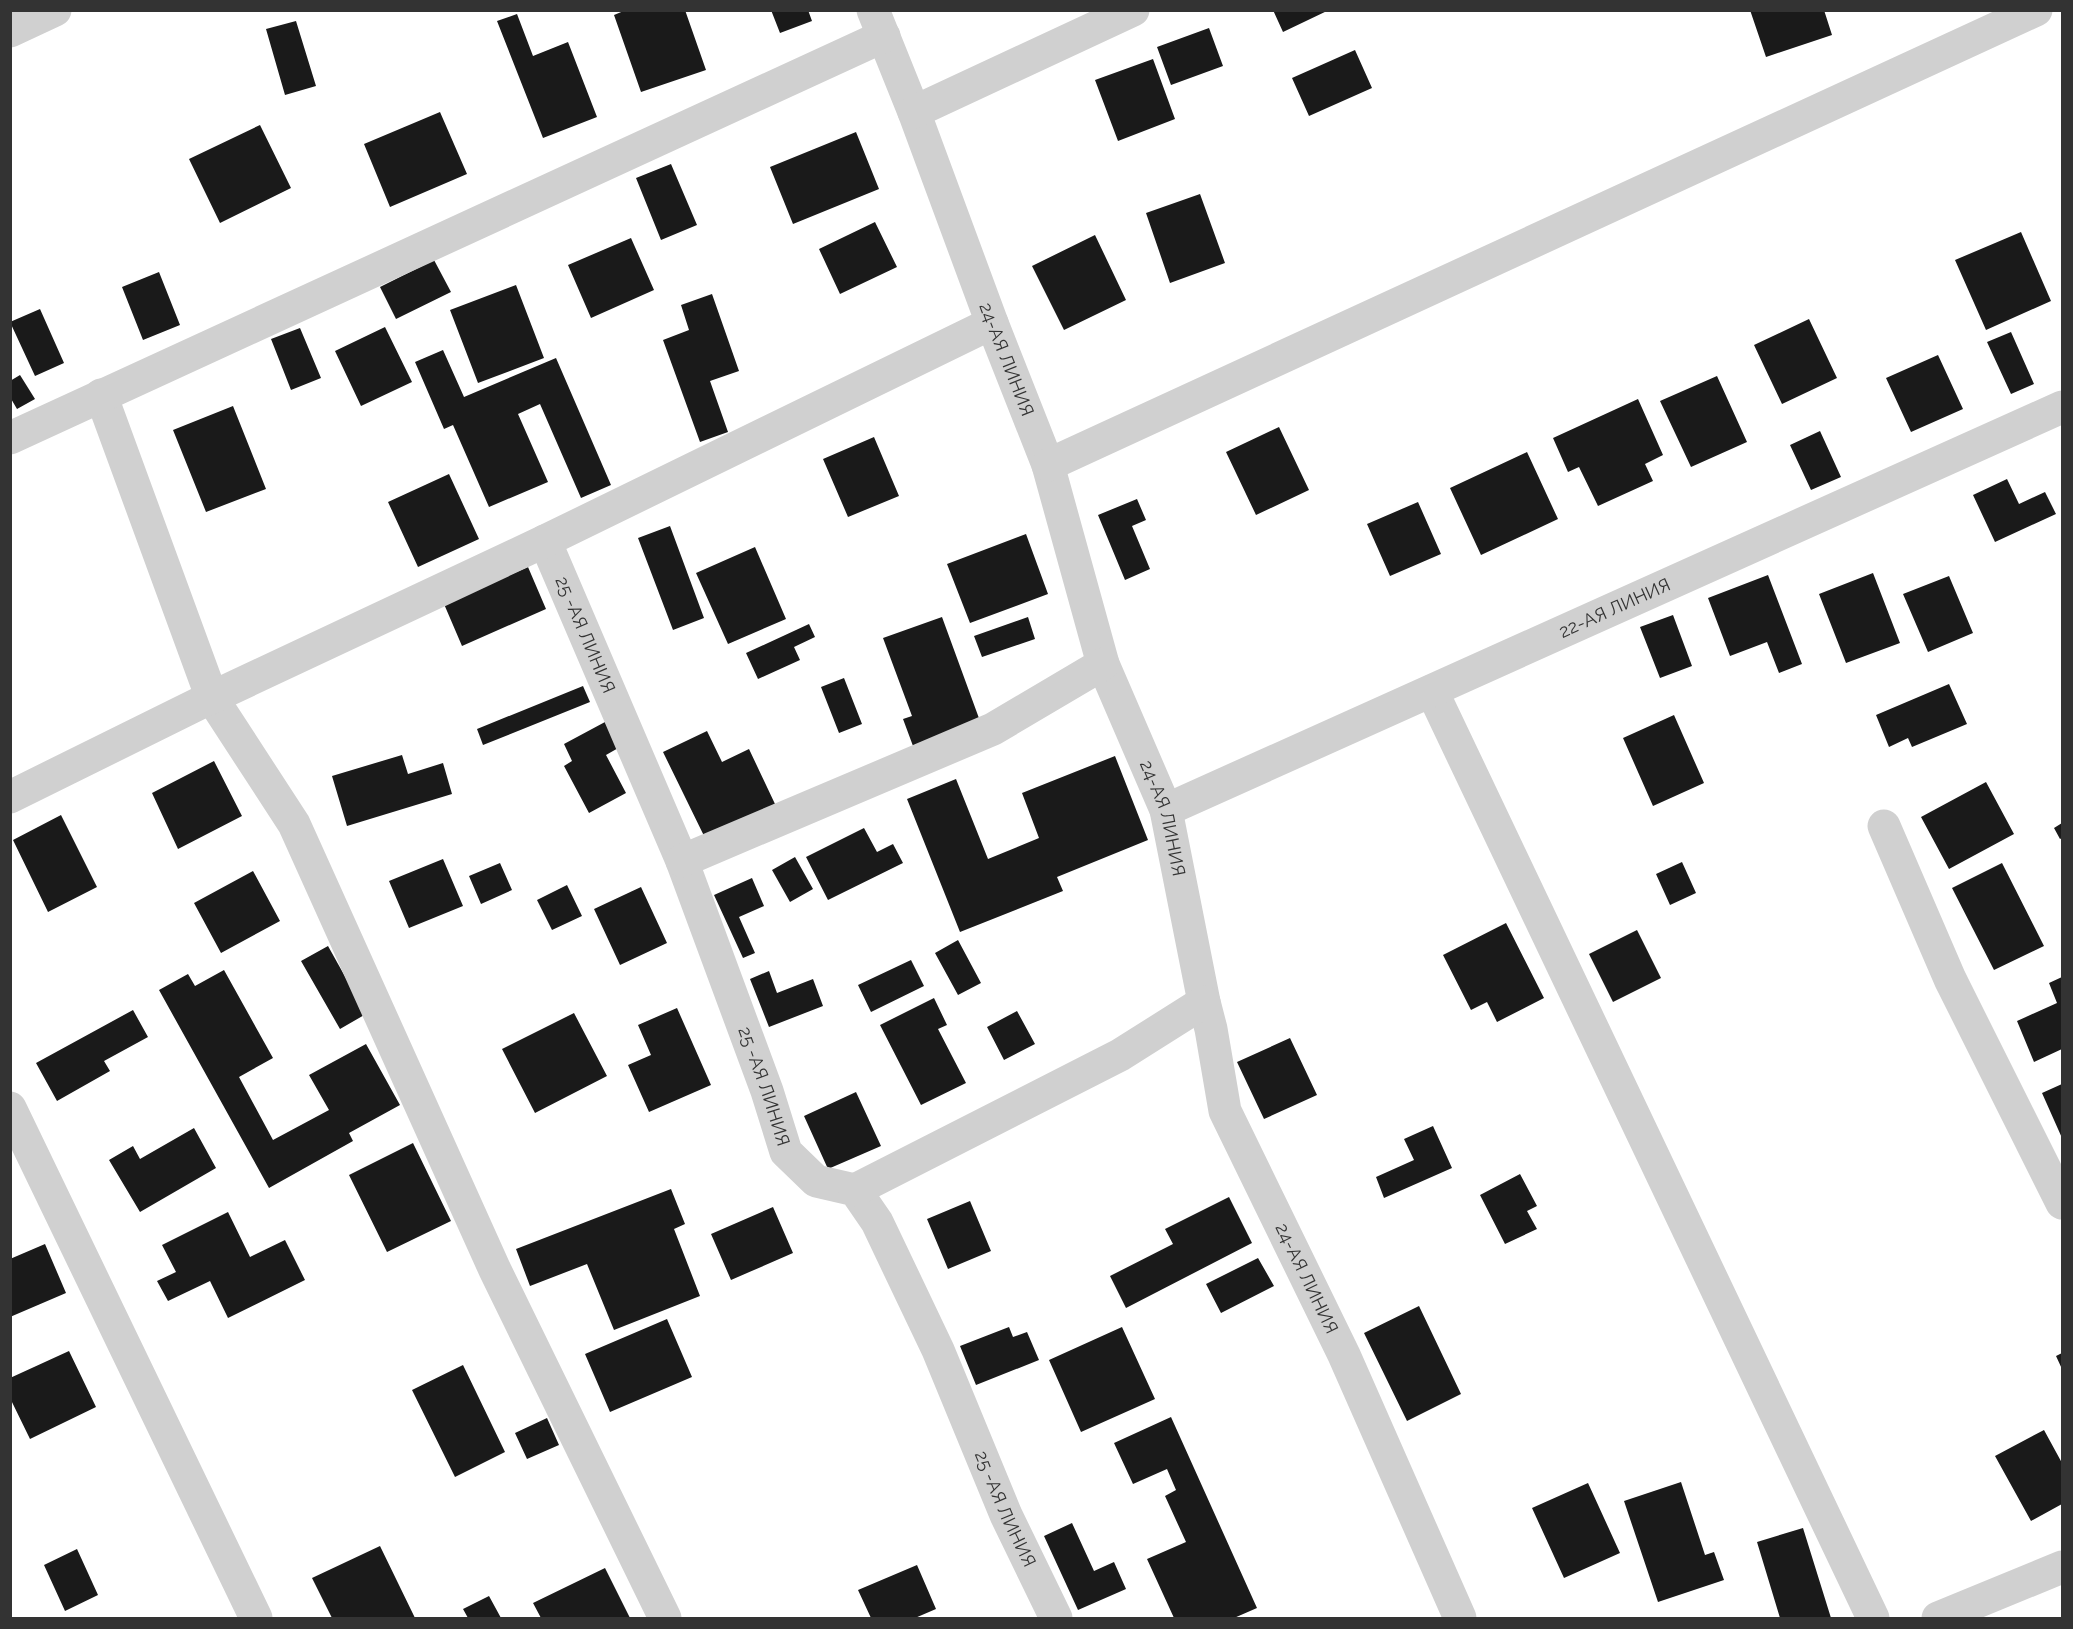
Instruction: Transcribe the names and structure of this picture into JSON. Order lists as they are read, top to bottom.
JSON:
{
  "streets": {
    "street": ["24-АЯ ЛИНИЯ", "22-АЯ ЛИНИЯ", "25 -АЯ ЛИНИЯ"]
  },
  "crossings": [
    ["24-АЯ ЛИНИЯ", "22-АЯ ЛИНИЯ"]
  ]
}
